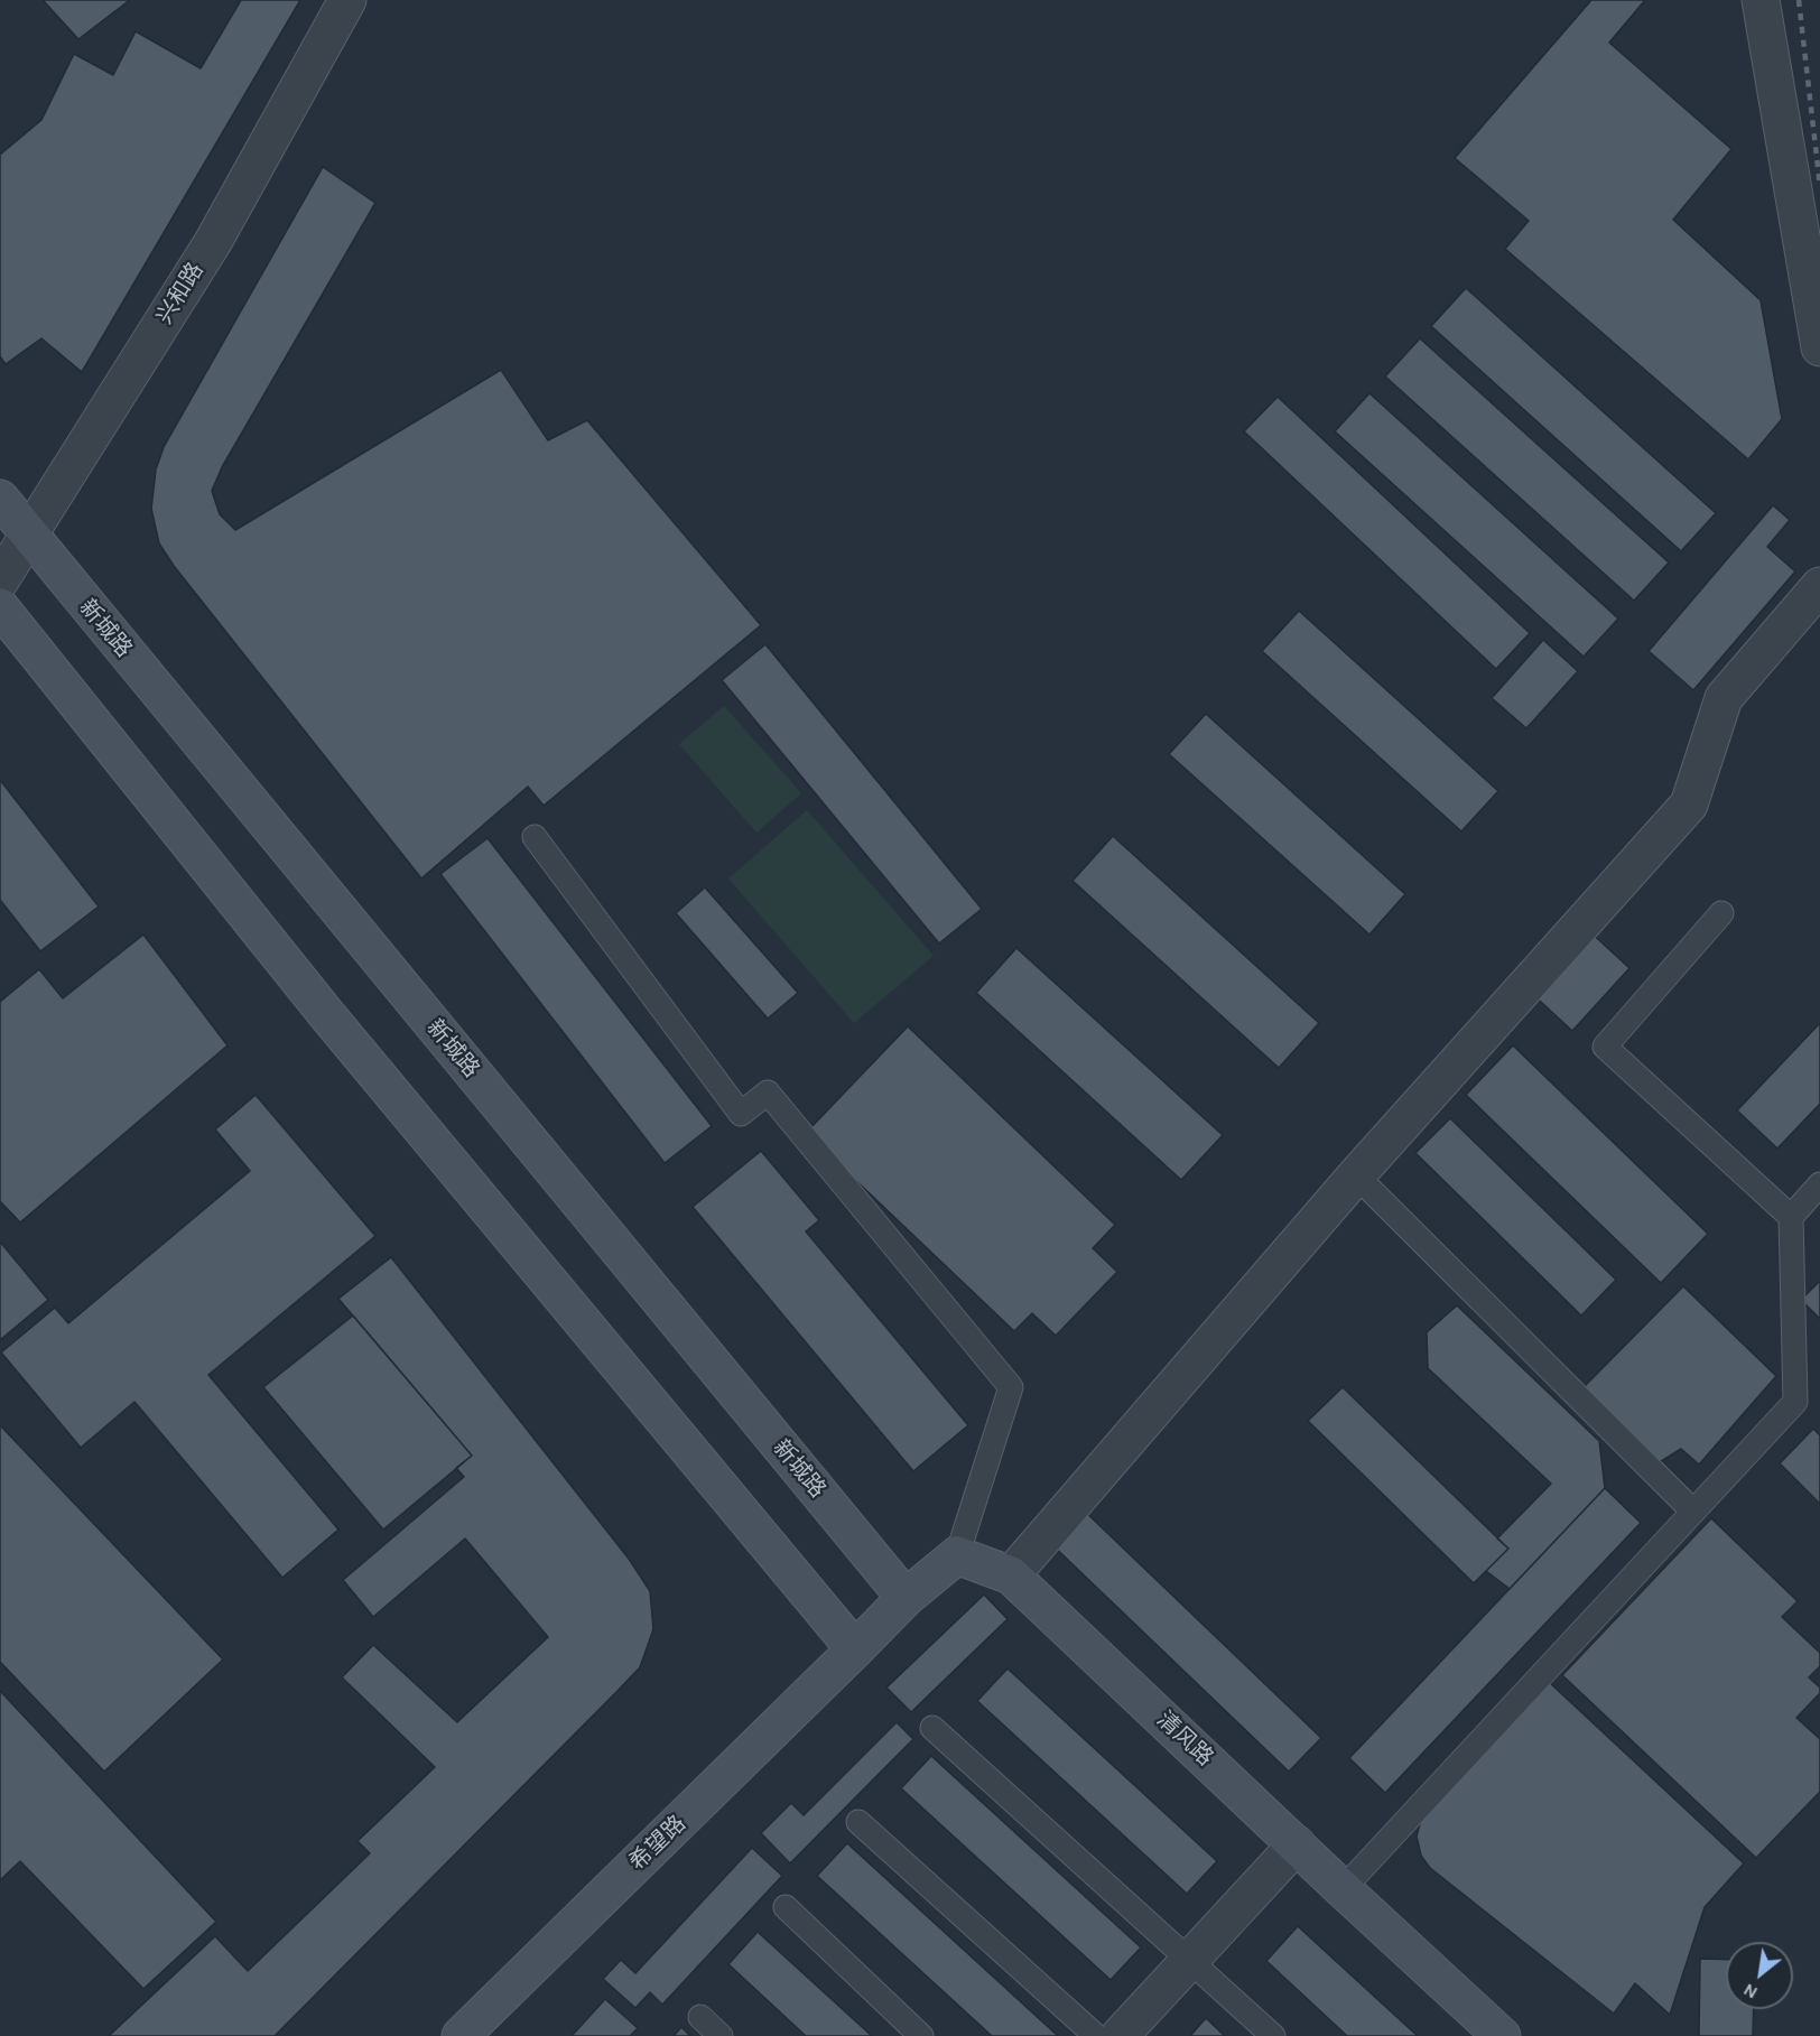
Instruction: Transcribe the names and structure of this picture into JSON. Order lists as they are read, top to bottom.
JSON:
{
  "streets": {
    "main road": ["新城路", "清风路", "希望路"],
    "street": ["兴和路"]
  },
  "crossings": [
    ["兴和路", "新城路"]
  ],
  "north": "bottom left"
}
